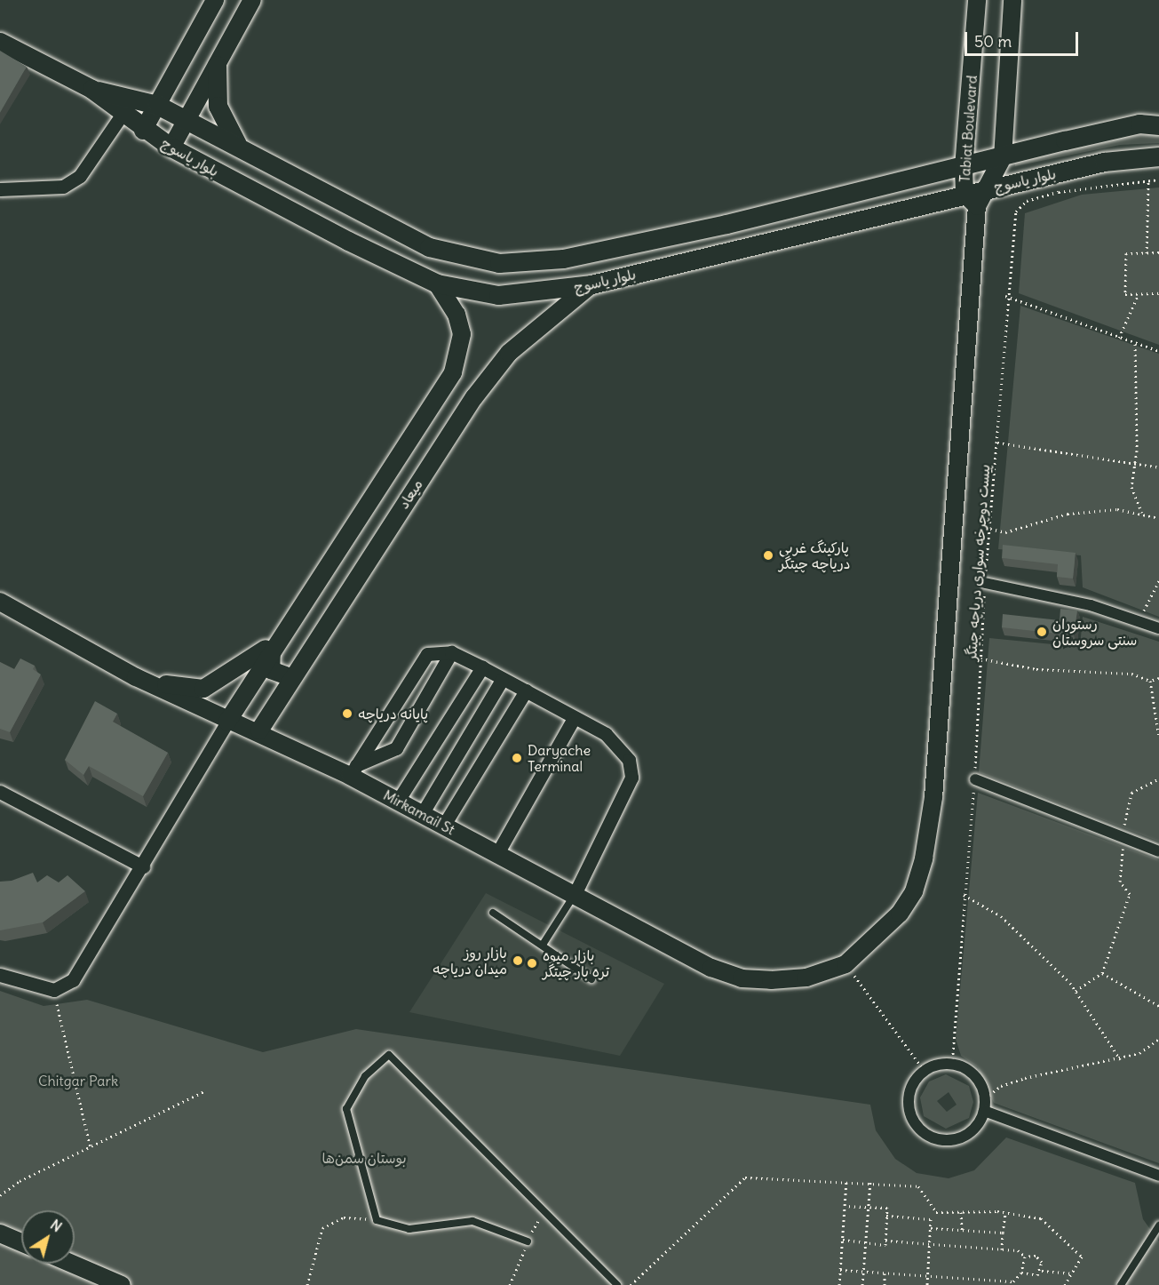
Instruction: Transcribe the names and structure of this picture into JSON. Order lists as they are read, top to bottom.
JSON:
{
  "streets": {
    "main road": ["بلوار یاسوج"],
    "street": ["Tabiat Boulevard", "میعاد", "Mirkamail St"],
    "path": ["پیست دوچرخه سواری دریاچه چیتگر"]
  },
  "crossings": [
    ["Tabiat Boulevard", "بلوار یاسوج"],
    ["Tabiat Boulevard", "Mirkamail St"],
    ["بلوار یاسوج", "میعاد"],
    ["میعاد", "Mirkamail St"]
  ],
  "parks": ["Chitgar Park", "بوستان سمن‌ها"],
  "places": [
    "پارکینگ غربی دریاچه چیتگر",
    "رستوران سنتی سروستان",
    "پایانه دریاچه",
    "Daryache Terminal",
    "بازار روز میدان دریاچه",
    "بازار میوه تره بار چیتگر"
  ],
  "scale_bar": "50 m",
  "north": "top right"
}
